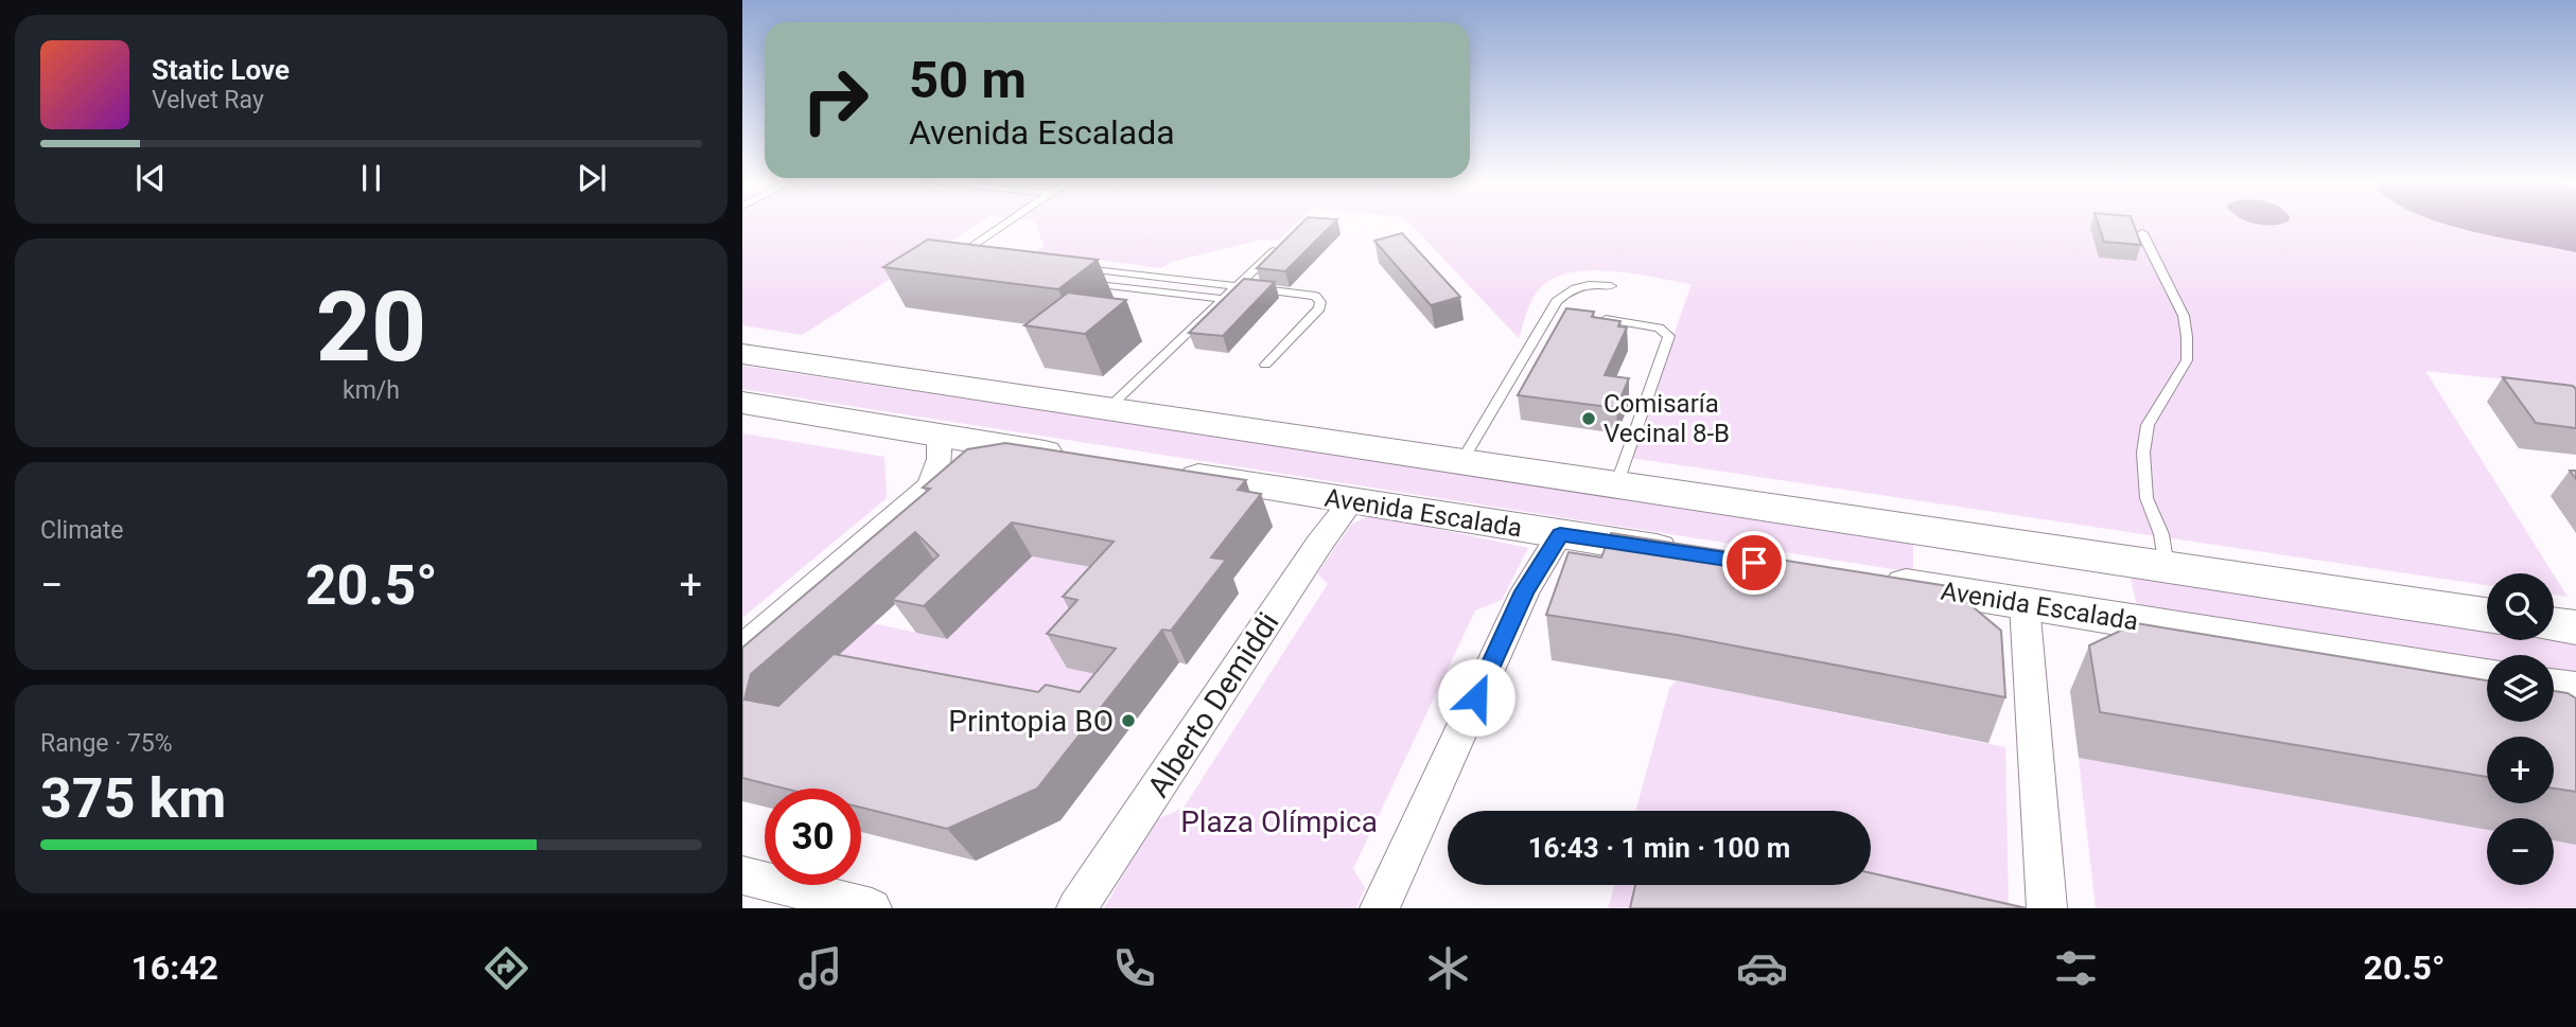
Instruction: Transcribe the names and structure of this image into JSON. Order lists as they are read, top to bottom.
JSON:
{
  "streets": {
    "main road": ["Avenida Escalada"],
    "street": ["Alberto Demiddi"]
  },
  "crossings": [
    ["Avenida Escalada", "Alberto Demiddi"]
  ],
  "parks": ["Plaza Olímpica"],
  "places": ["Comisaría Vecinal 8-B", "Printopia BO"],
  "page": {
    "turn": ["50 m", "Avenida Escalada"],
    "song": ["Static Love", "Velvet Ray"],
    "tile": [
      ["20", "km/h"],
      "Climate",
      ["Range · 75%", "375 km"]
    ],
    "heat": ["−", "20.5°", "+"],
    "map_buttons": ["+", "−"],
    "limit": "30",
    "trip": "16:43 · 1 min · 100 m",
    "tabs": ["16:42", "20.5°"]
  }
}
